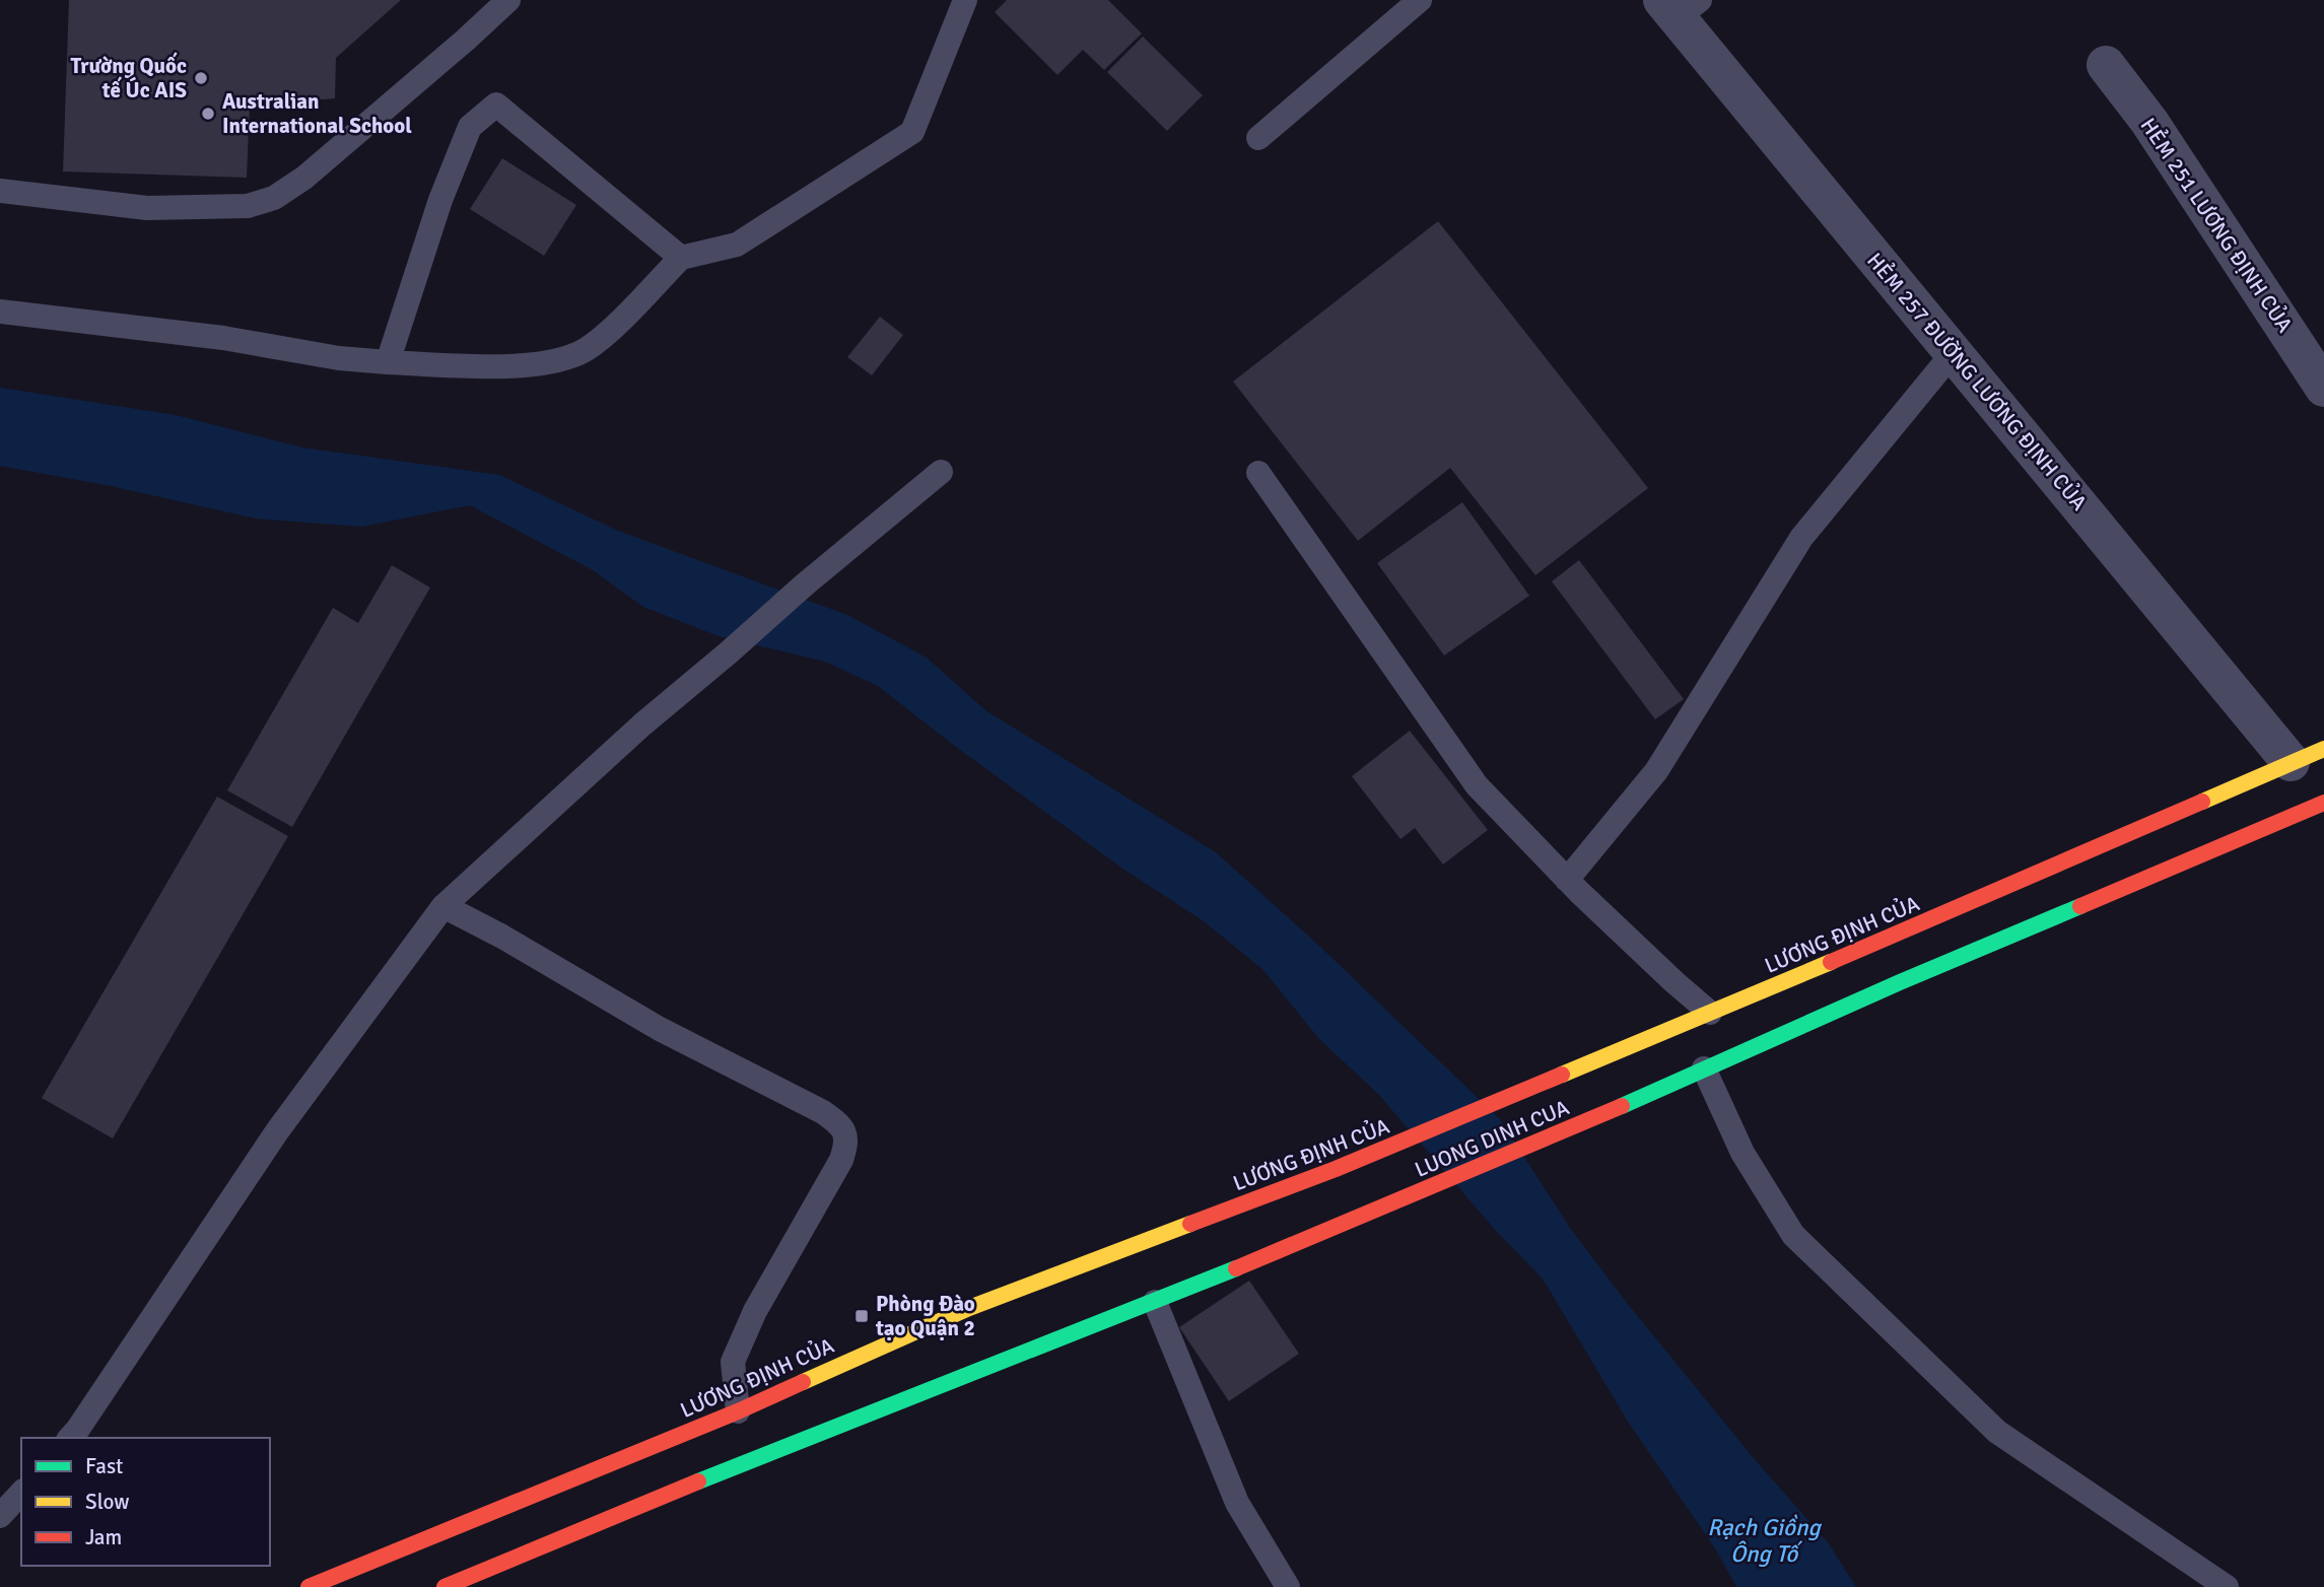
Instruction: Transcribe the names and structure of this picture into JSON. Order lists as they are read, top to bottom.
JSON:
{
  "streets": {
    "main road": ["LƯƠNG ĐỊNH CỦA", "LUONG DINH CUA"],
    "street": ["HẺM 251 LƯƠNG ĐỊNH CỦA", "HẺM 257 ĐƯỜNG LƯƠNG ĐỊNH CỦA"]
  },
  "crossings": [
    ["HẺM 257 ĐƯỜNG LƯƠNG ĐỊNH CỦA", "LƯƠNG ĐỊNH CỦA"]
  ],
  "water": ["Rạch Giồng Ông Tố"],
  "places": {
    "other": ["Trường Quốc tế Úc AIS", "Australian International School"],
    "transit": ["Phòng Đào tạo Quận 2"]
  },
  "legend": ["Fast", "Slow", "Jam"]
}
